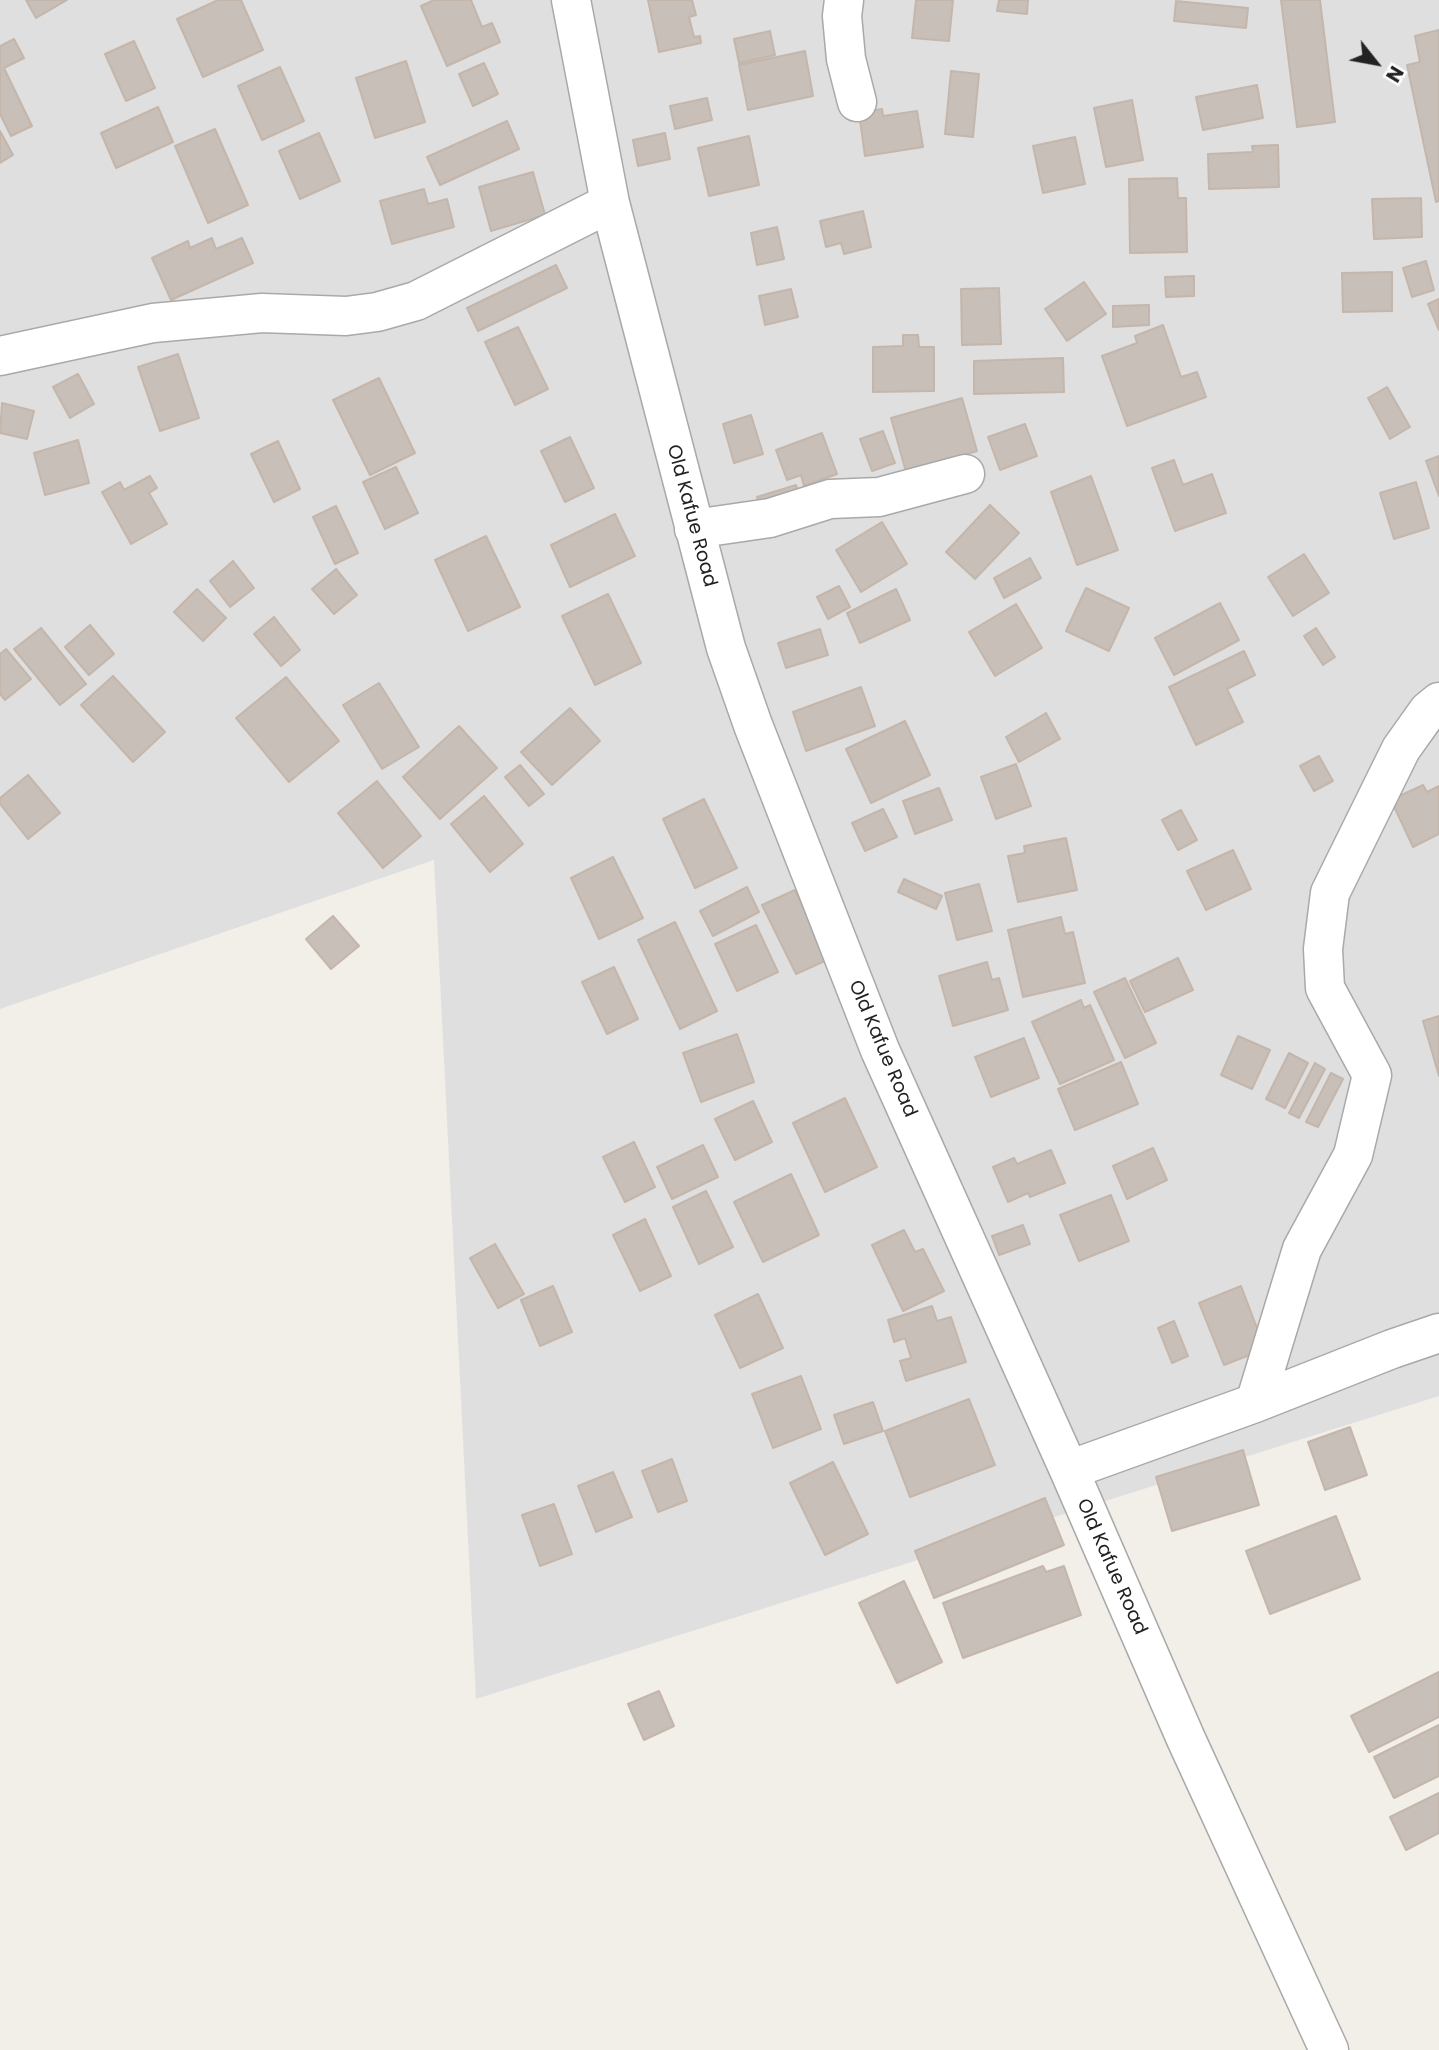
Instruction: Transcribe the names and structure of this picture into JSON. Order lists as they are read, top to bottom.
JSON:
{
  "streets": {
    "street": ["Old Kafue Road"]
  },
  "north": "bottom right"
}
